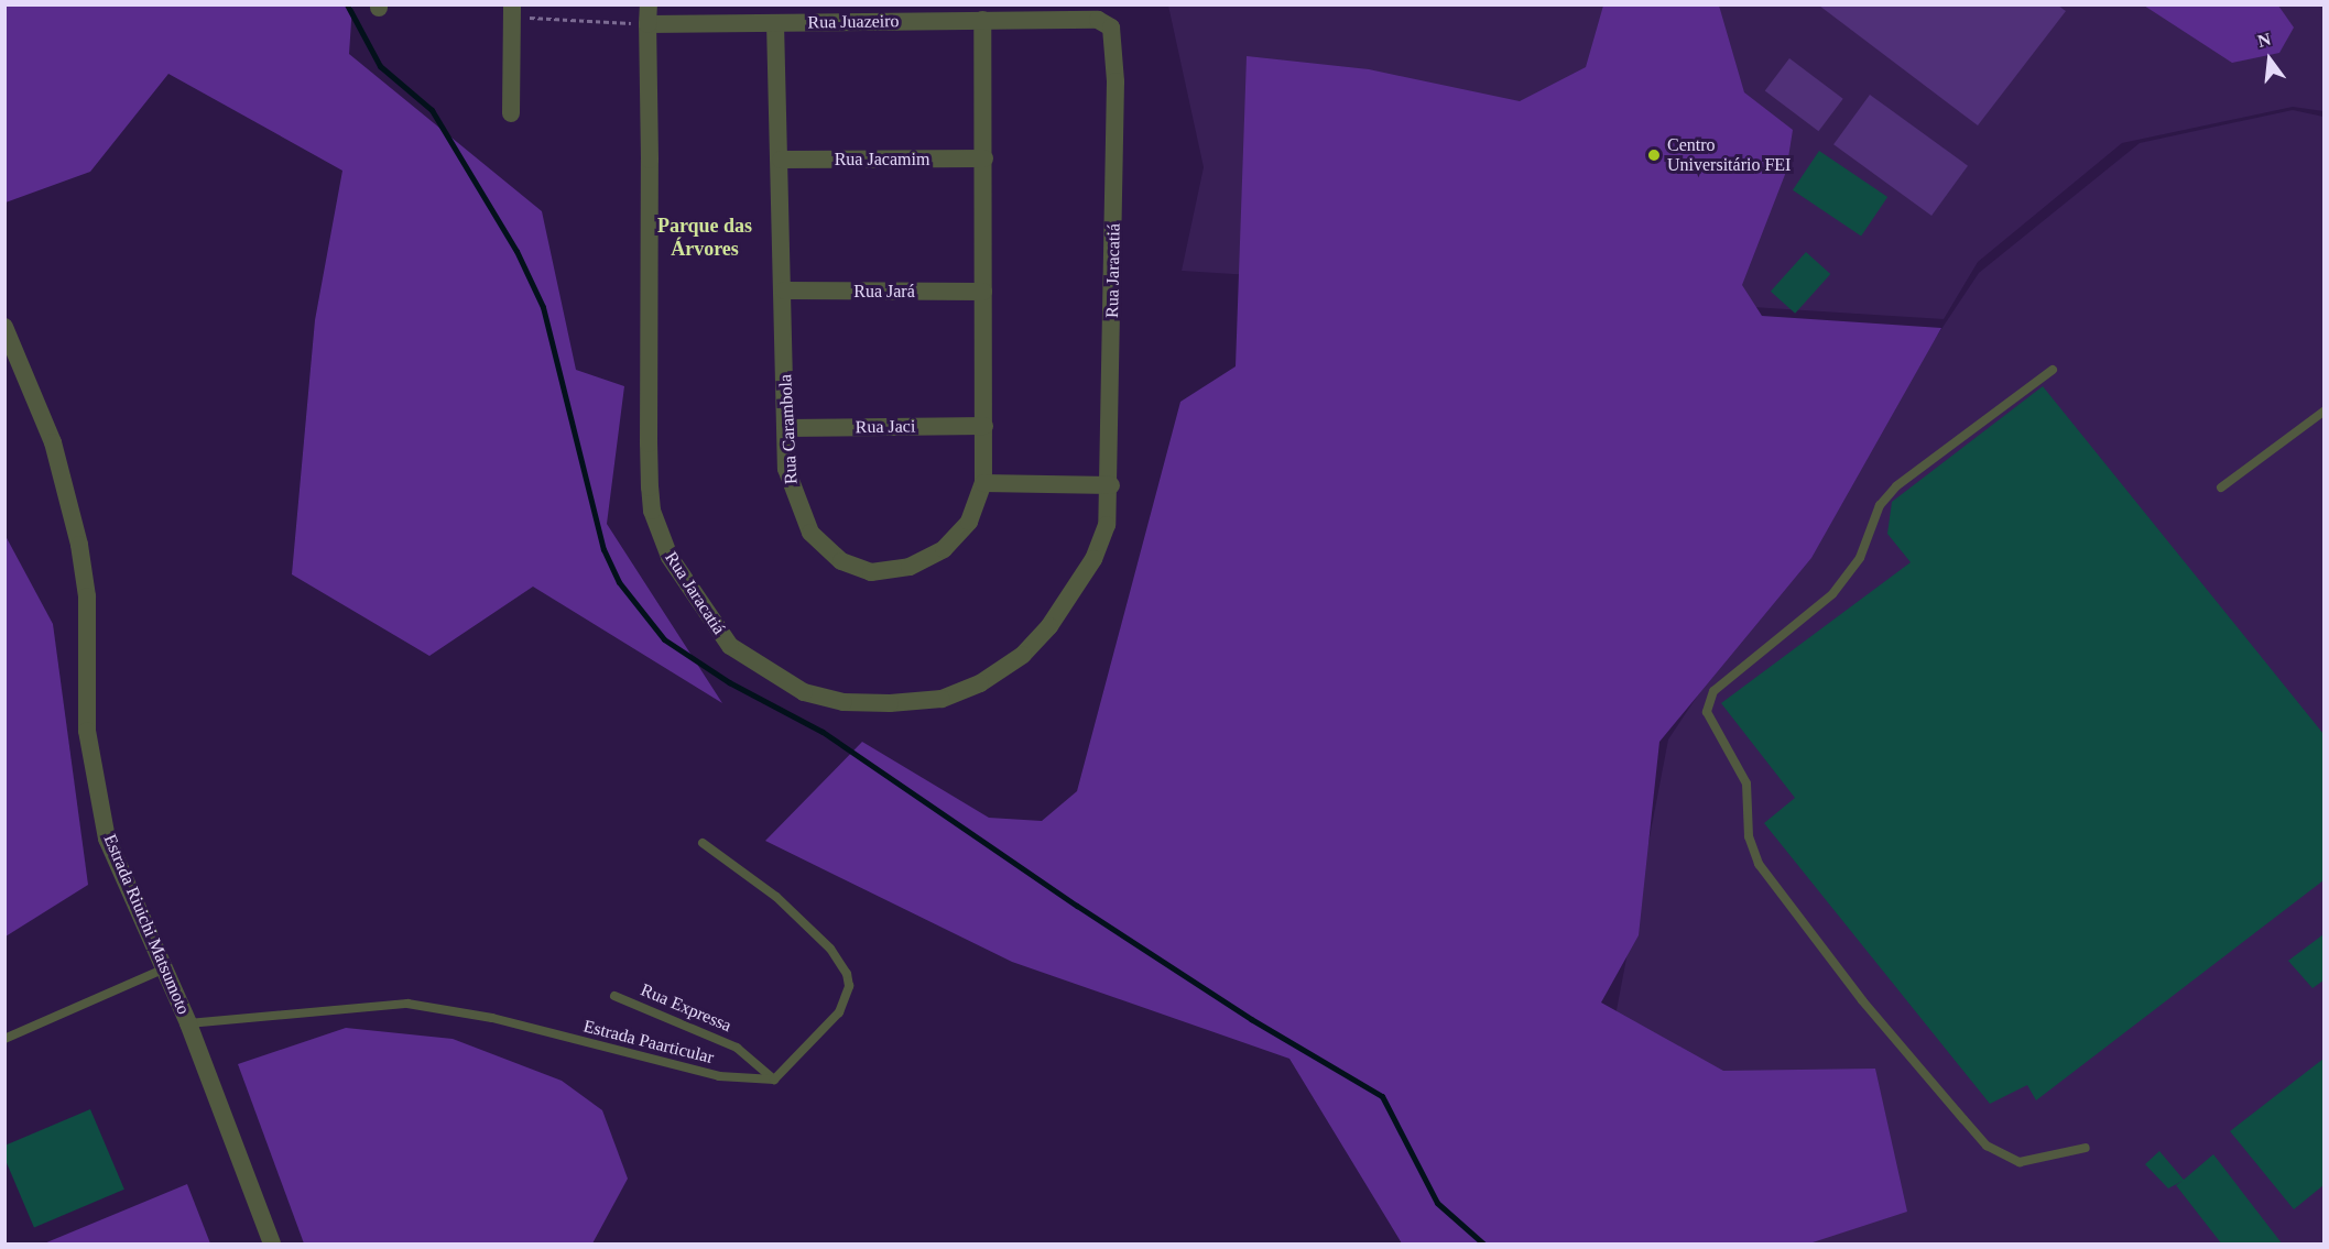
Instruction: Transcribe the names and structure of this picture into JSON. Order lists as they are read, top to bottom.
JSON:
{
  "streets": {
    "street": [
      "Rua Juazeiro",
      "Rua Jacamim",
      "Rua Jaracatiá",
      "Rua Jará",
      "Rua Jaci",
      "Rua Carambola",
      "Estrada Riuichi Matsumoto"
    ],
    "lane": ["Rua Expressa", "Estrada Paarticular"]
  },
  "crossings": [
    ["Rua Juazeiro", "Rua Jaracatiá"],
    ["Rua Juazeiro", "Rua Carambola"],
    ["Rua Jacamim", "Rua Carambola"],
    ["Rua Jará", "Rua Carambola"],
    ["Rua Jaci", "Rua Carambola"],
    ["Estrada Riuichi Matsumoto", "Estrada Paarticular"],
    ["Rua Expressa", "Estrada Paarticular"]
  ],
  "districts": ["Parque das Árvores"],
  "places": ["Centro Universitário FEI"],
  "north": "top"
}
